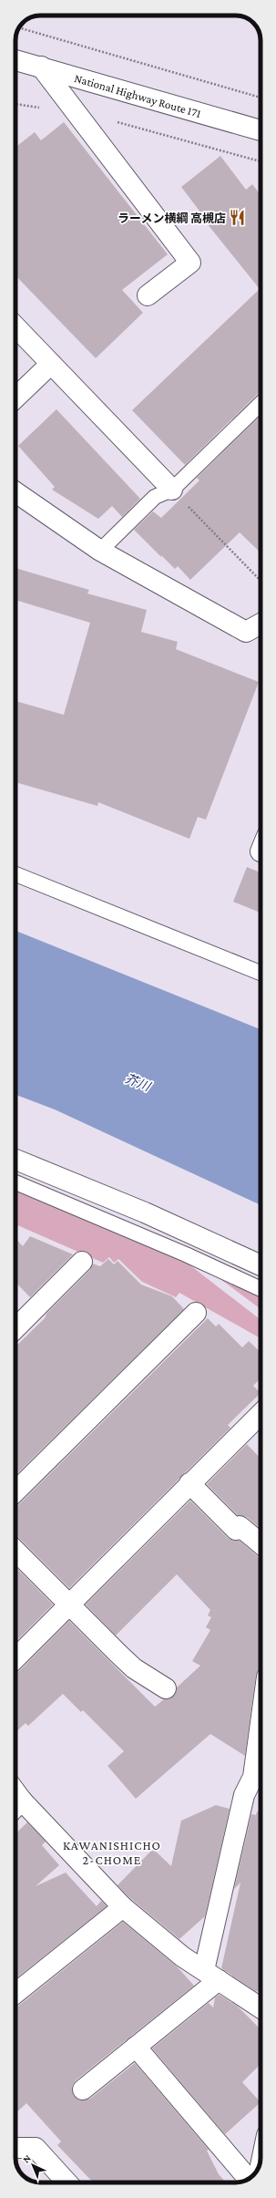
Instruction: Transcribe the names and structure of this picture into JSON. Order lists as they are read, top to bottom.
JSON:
{
  "streets": {
    "main road": ["National Highway Route 171"]
  },
  "districts": ["KAWANISHICHO 2-CHOME"],
  "water": ["芥川"],
  "places": {
    "restaurant": ["ラーメン横綱 高槻店"]
  },
  "north": "top left"
}
